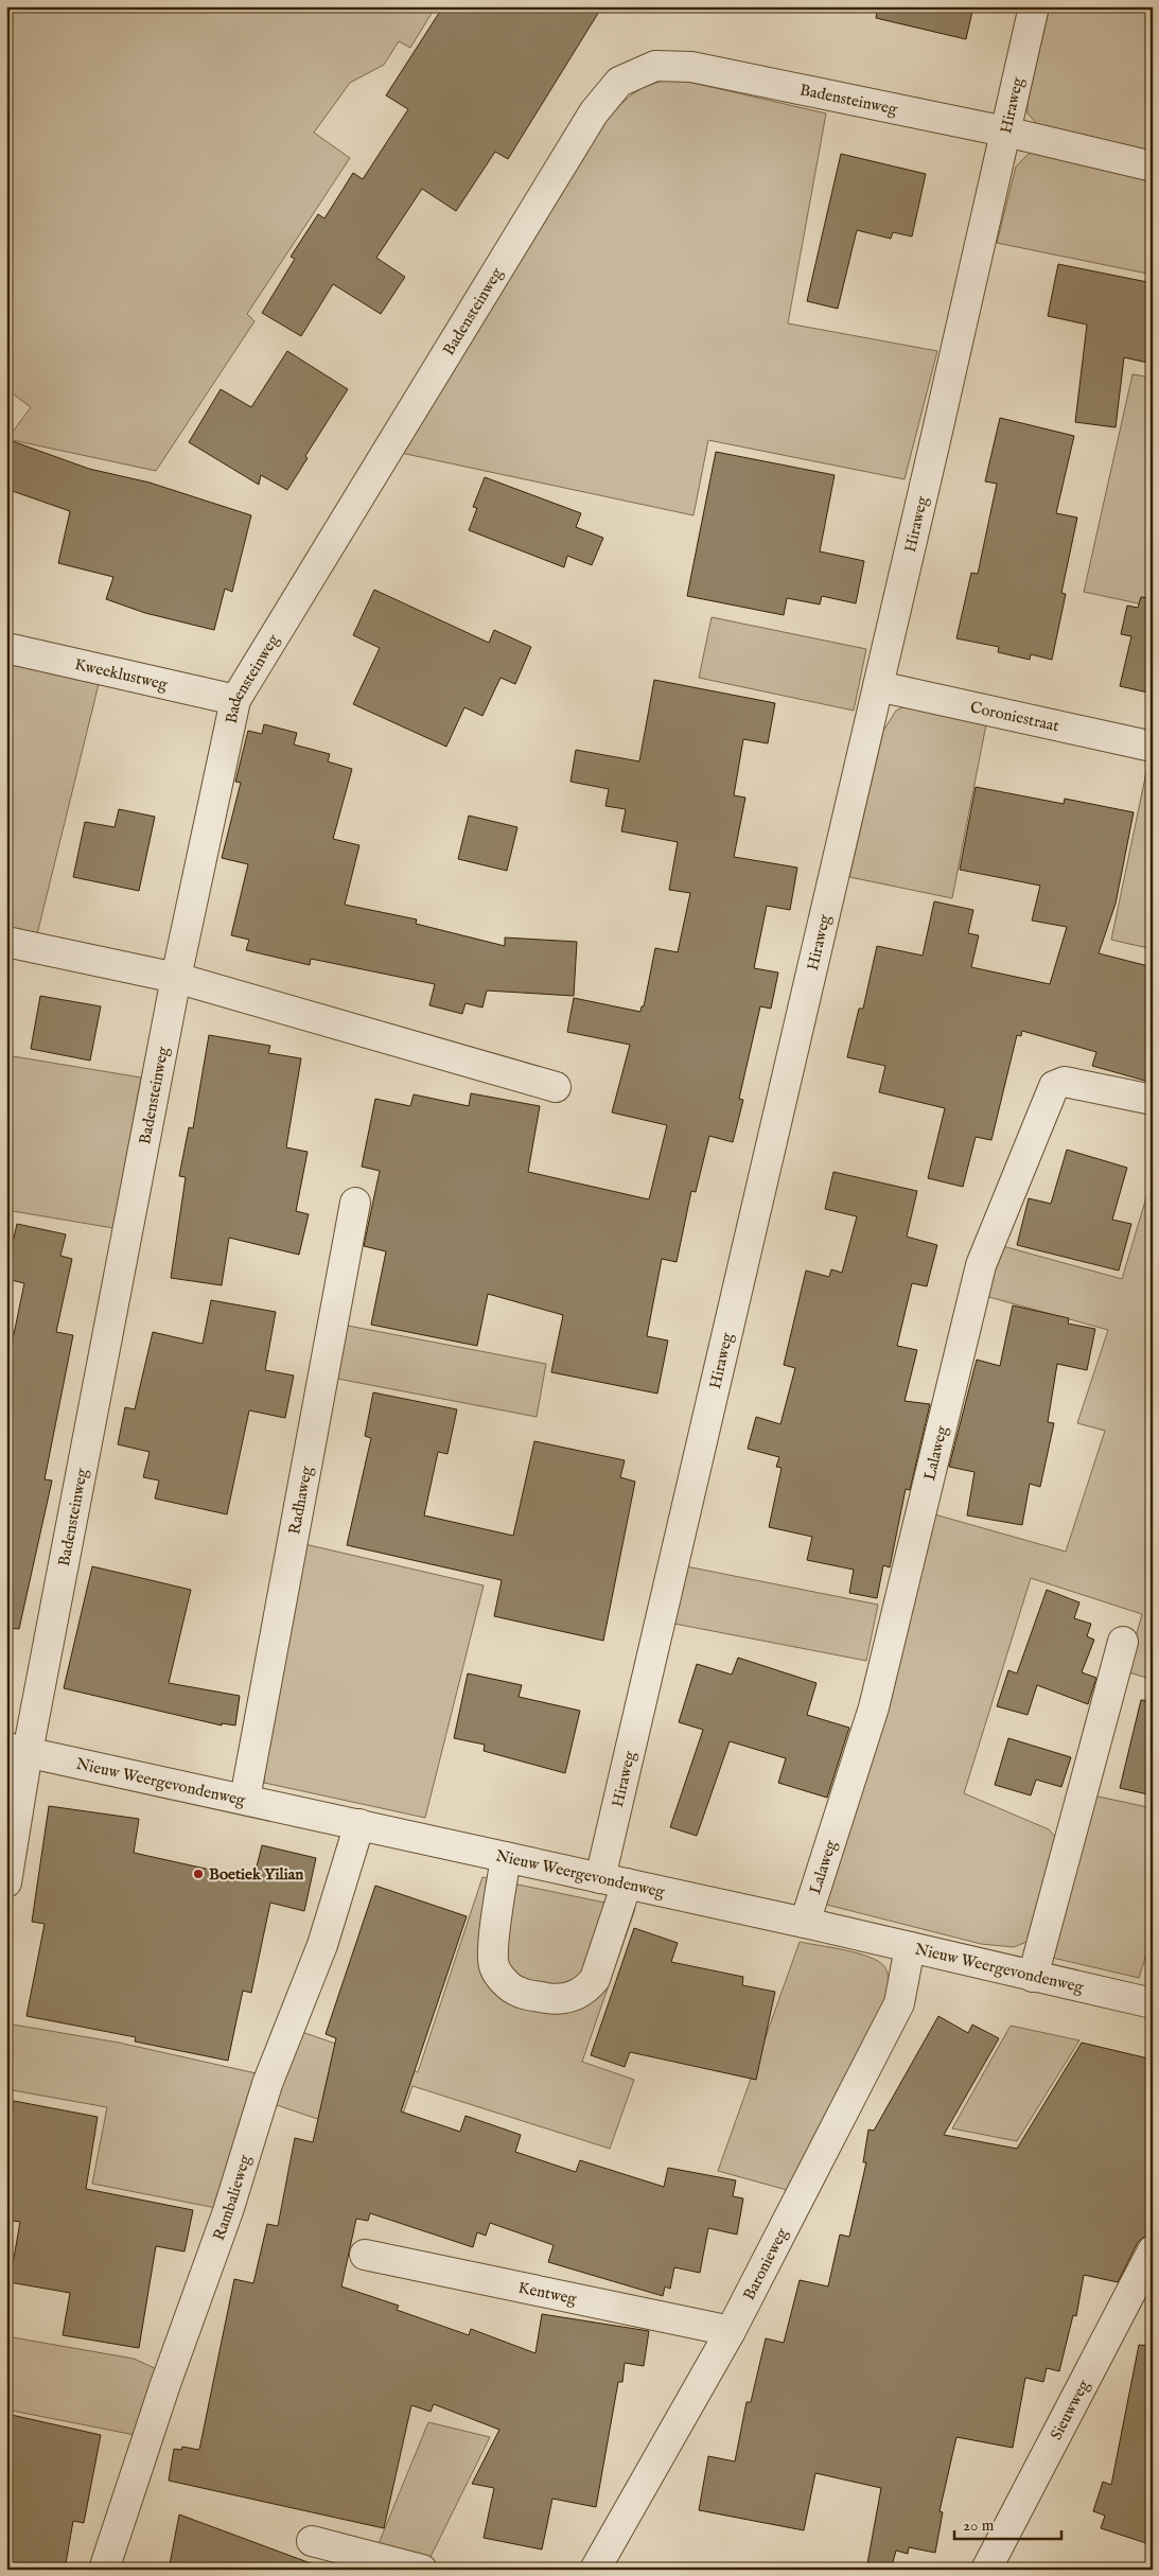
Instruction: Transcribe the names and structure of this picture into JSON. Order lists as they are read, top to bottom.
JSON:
{
  "streets": {
    "street": [
      "Badensteinweg",
      "Hiraweg",
      "Kweeklustweg",
      "Coroniestraat",
      "Lalaweg",
      "Radhaweg",
      "Nieuw Weergevondenweg",
      "Rambalieweg",
      "Baronieweg",
      "Kentweg",
      "Sieuwweg"
    ]
  },
  "crossings": [
    ["Badensteinweg", "Hiraweg"],
    ["Badensteinweg", "Kweeklustweg"],
    ["Badensteinweg", "Nieuw Weergevondenweg"],
    ["Hiraweg", "Coroniestraat"],
    ["Hiraweg", "Nieuw Weergevondenweg"],
    ["Lalaweg", "Nieuw Weergevondenweg"],
    ["Radhaweg", "Nieuw Weergevondenweg"],
    ["Nieuw Weergevondenweg", "Rambalieweg"],
    ["Nieuw Weergevondenweg", "Baronieweg"],
    ["Baronieweg", "Kentweg"]
  ],
  "places": ["Boetiek Yilian"],
  "scale_bar": "20 m"
}
